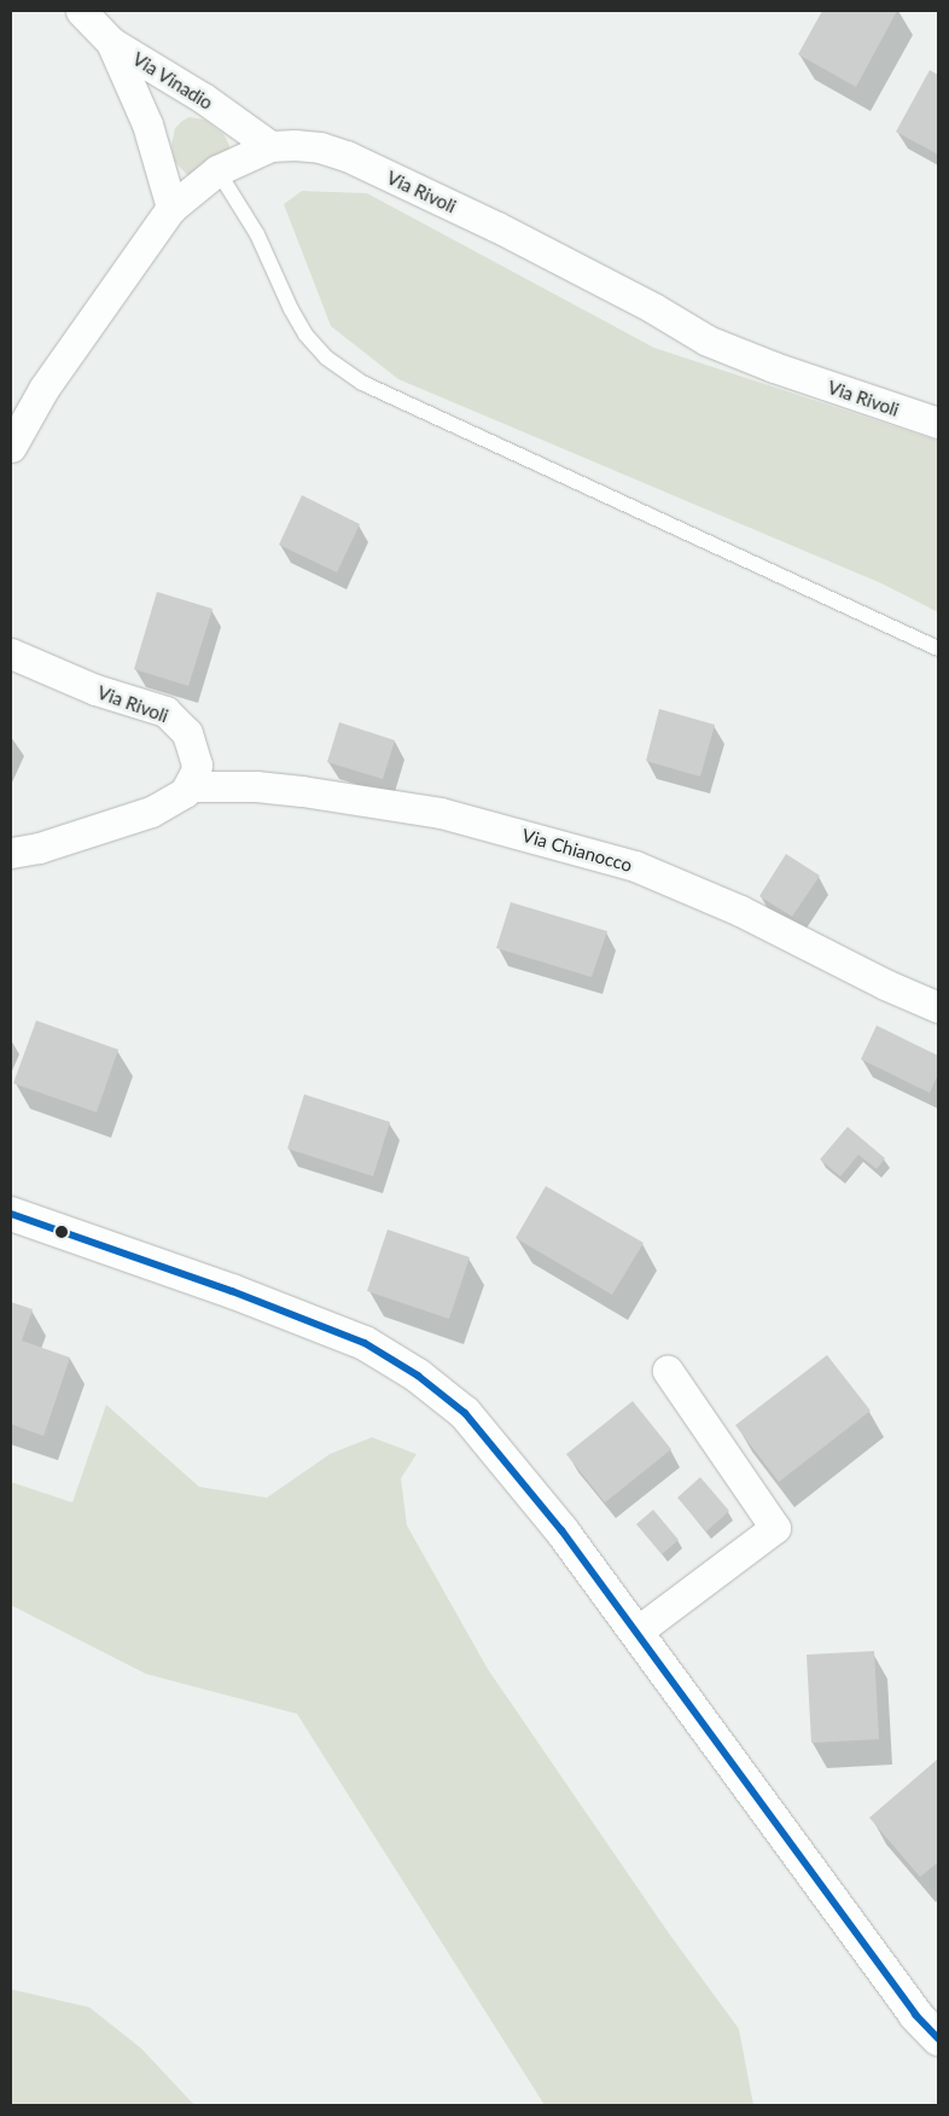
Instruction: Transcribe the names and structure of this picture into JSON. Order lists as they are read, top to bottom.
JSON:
{
  "streets": {
    "street": ["Via Vinadio", "Via Rivoli", "Via Chianocco"]
  },
  "crossings": [
    ["Via Vinadio", "Via Rivoli"],
    ["Via Rivoli", "Via Chianocco"]
  ]
}
